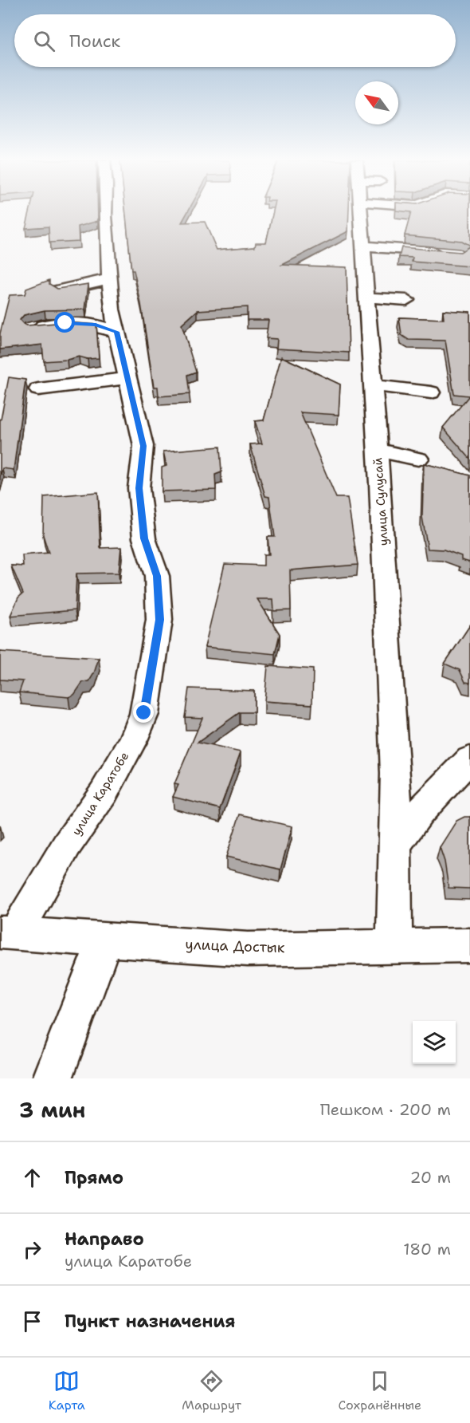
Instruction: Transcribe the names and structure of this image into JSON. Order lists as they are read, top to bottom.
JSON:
{
  "streets": {
    "street": ["улица Сулусай", "улица Каратобе", "улица Достык"]
  },
  "crossings": [
    ["улица Сулусай", "улица Достык"],
    ["улица Каратобе", "улица Достык"]
  ],
  "north": "top left",
  "page": {
    "search": "Поиск",
    "heading": ["3 мин", "Пешком · 200 m"],
    "list": [
      ["Прямо", "20 m"],
      ["Направо", "улица Каратобе", "180 m"],
      "Пункт назначения"
    ],
    "nav": ["Карта", "Маршрут", "Сохранённые"]
  }
}
